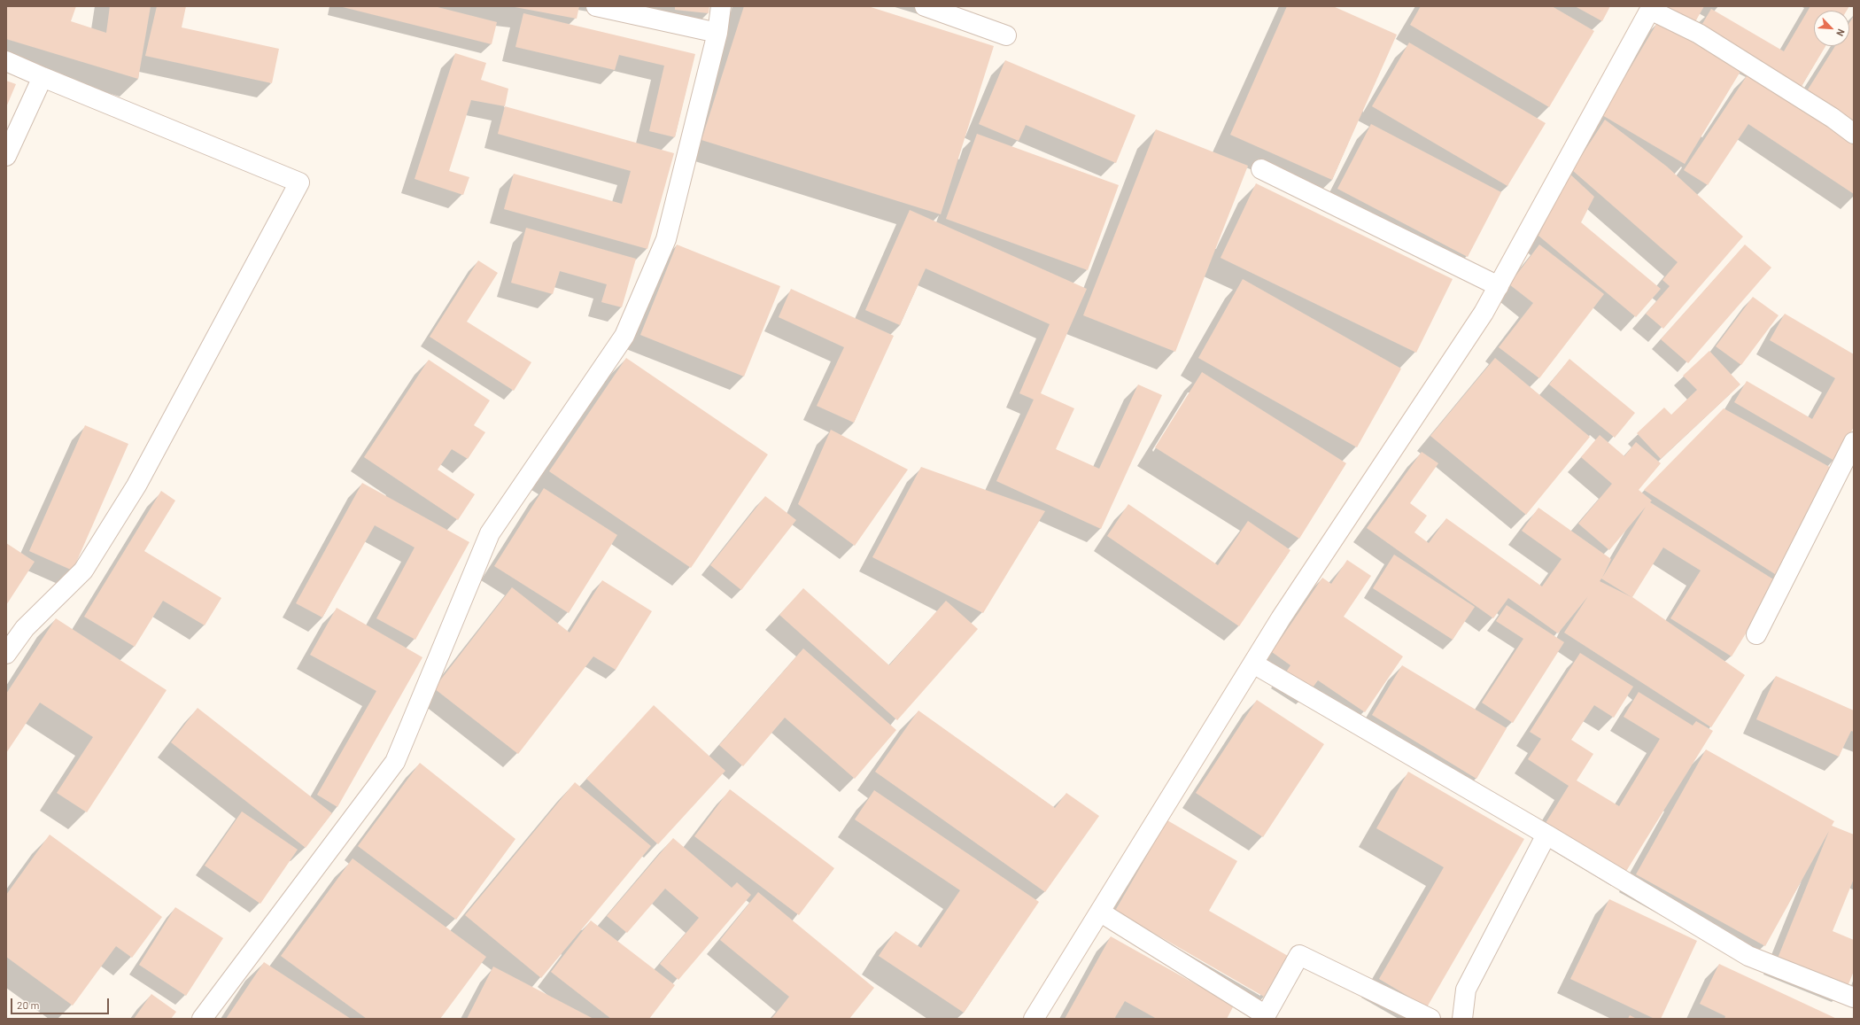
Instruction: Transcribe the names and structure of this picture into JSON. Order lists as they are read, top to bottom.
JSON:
{
  "scale_bar": "20 m",
  "north": "bottom right"
}
